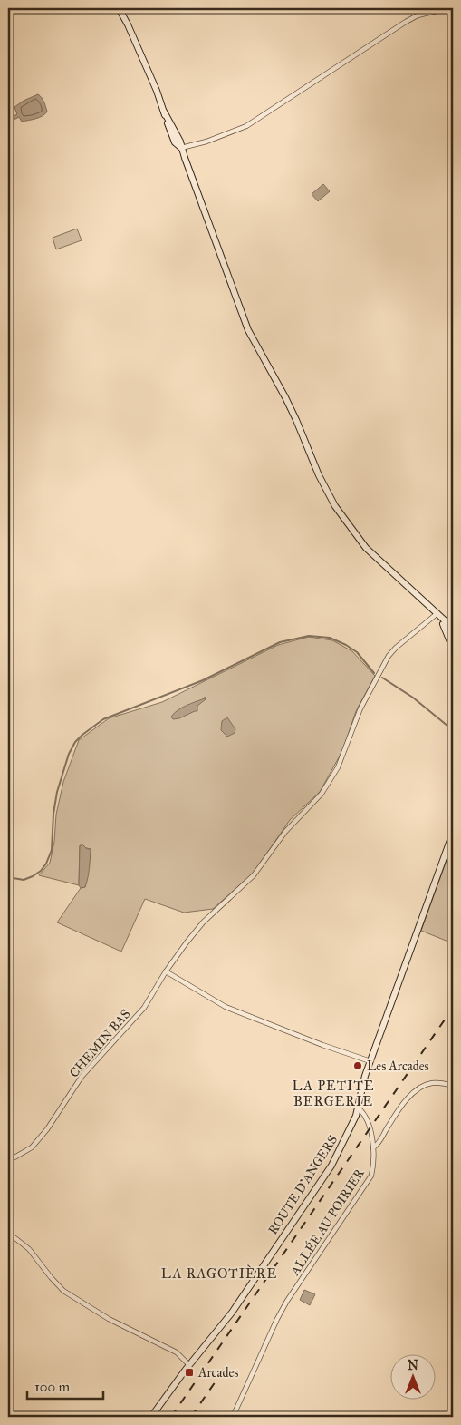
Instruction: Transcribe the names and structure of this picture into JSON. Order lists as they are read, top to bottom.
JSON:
{
  "streets": {
    "street": ["CHEMIN BAS", "ROUTE D'ANGERS", "ALLÉE AU POIRIER"]
  },
  "crossings": [
    ["ROUTE D'ANGERS", "ALLÉE AU POIRIER"]
  ],
  "districts": ["LA PETITE BERGERIE", "LA RAGOTIÈRE"],
  "places": {
    "other": ["Les Arcades"],
    "transit": ["Arcades"]
  },
  "scale_bar": "100 m",
  "north": "top"
}
